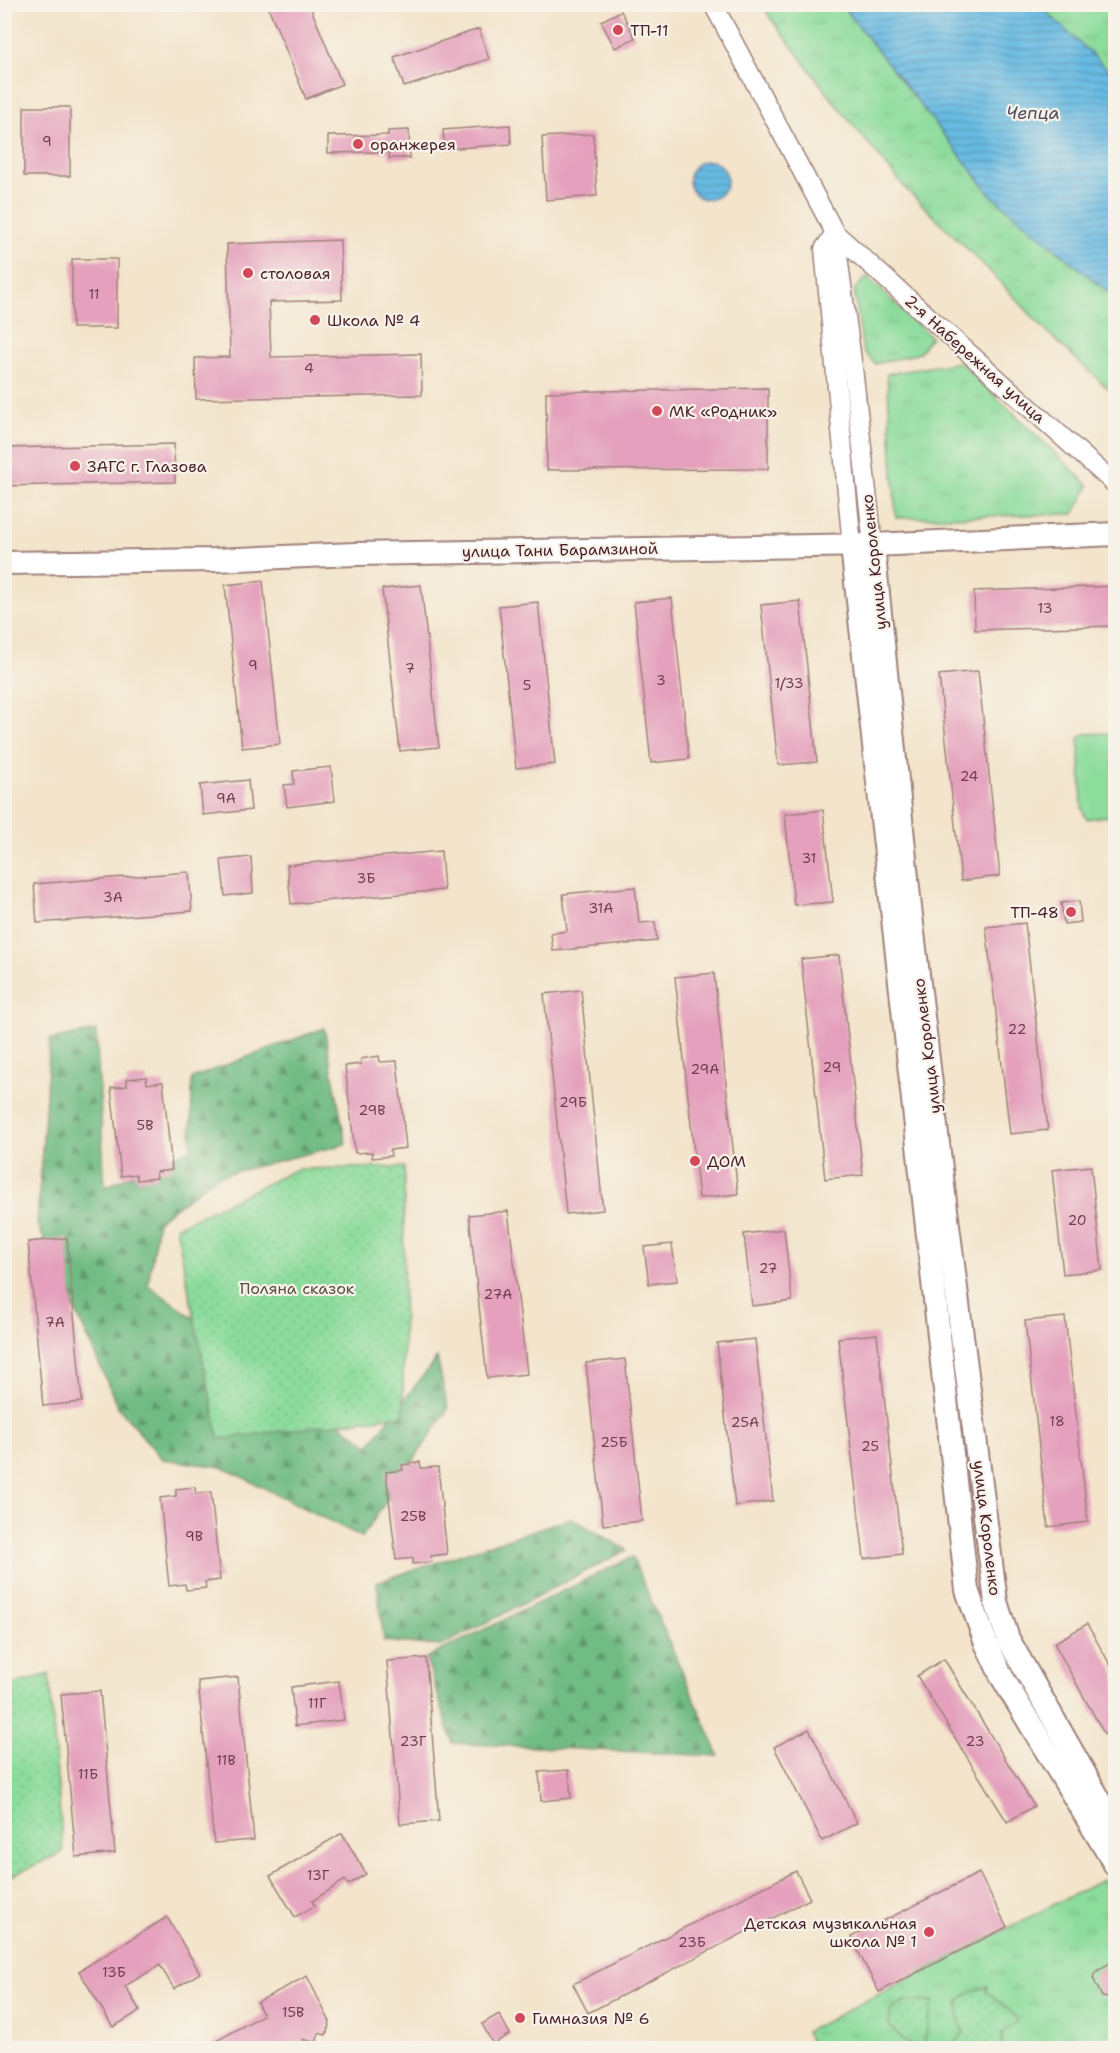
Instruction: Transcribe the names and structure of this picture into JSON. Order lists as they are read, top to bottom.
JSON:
{
  "streets": {
    "street": ["2-я Набережная улица", "улица Тани Барамзиной", "улица Короленко"]
  },
  "crossings": [
    ["2-я Набережная улица", "улица Короленко"],
    ["улица Тани Барамзиной", "улица Короленко"]
  ],
  "water": ["Чепца"],
  "parks": ["Поляна сказок"],
  "places": [
    "ТП-11",
    "оранжерея",
    "столовая",
    "Школа № 4",
    "МК «Родник»",
    "ЗАГС г. Глазова",
    "ТП-48",
    "ДОМ",
    "Детская музыкальная школа № 1",
    "Гимназия № 6"
  ],
  "house_numbers": [
    "9",
    "11",
    "4",
    "13",
    "9",
    "7",
    "3",
    "1/33",
    "5",
    "24",
    "9А",
    "31",
    "3Б",
    "3А",
    "31А",
    "22",
    "29",
    "29А",
    "29Б",
    "29В",
    "5В",
    "20",
    "27",
    "27А",
    "7А",
    "18",
    "25А",
    "25Б",
    "25",
    "25В",
    "9В",
    "11Г",
    "23Г",
    "23",
    "11В",
    "11Б",
    "13Г",
    "23Б",
    "13Б",
    "15В"
  ]
}
